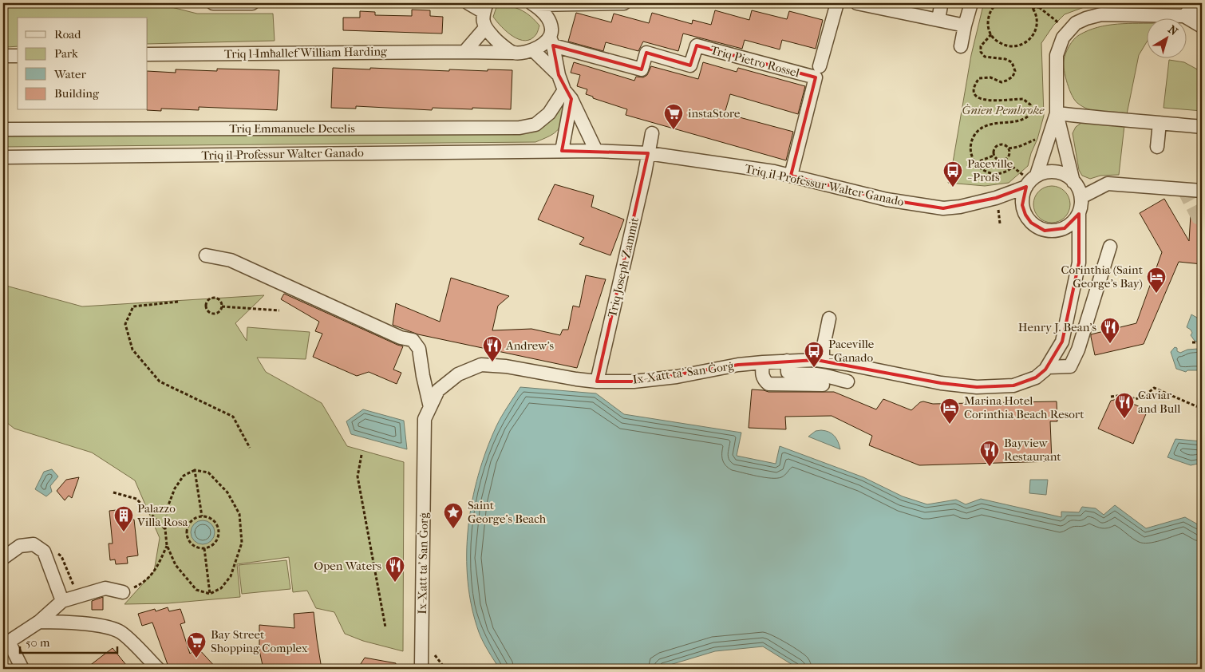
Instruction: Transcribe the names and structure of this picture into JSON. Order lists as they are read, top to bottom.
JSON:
{
  "streets": {
    "street": [
      "Triq l-Imħallef William Harding",
      "Triq Pietro Rossel",
      "Triq Emmanuele Decelis",
      "Triq il-Professur Walter Ganado",
      "Triq Joseph Zammit",
      "Ix-Xatt ta' San Ġorġ"
    ]
  },
  "crossings": [
    ["Triq Pietro Rossel", "Triq il-Professur Walter Ganado"],
    ["Triq il-Professur Walter Ganado", "Triq Joseph Zammit"],
    ["Triq il-Professur Walter Ganado", "Ix-Xatt ta' San Ġorġ"],
    ["Triq Joseph Zammit", "Ix-Xatt ta' San Ġorġ"]
  ],
  "parks": ["Ġnien Pembroke"],
  "places": {
    "supermarket": ["instaStore", "Bay Street Shopping Complex"],
    "bus stop": ["Paceville - Profs", "Paceville - Ganado"],
    "hotel": ["Corinthia (Saint George's Bay)", "Marina Hotel Corinthia Beach Resort"],
    "restaurant": [
      "Henry J. Bean's",
      "Andrew's",
      "Caviar and Bull",
      "Bayview Restaurant",
      "Open Waters"
    ],
    "place": ["Saint George's Beach"],
    "building": ["Palazzo Villa Rosa"]
  },
  "legend": [
    "Road",
    "Park",
    "Water",
    "Building"
  ],
  "scale_bar": "50 m",
  "north": "top right"
}
